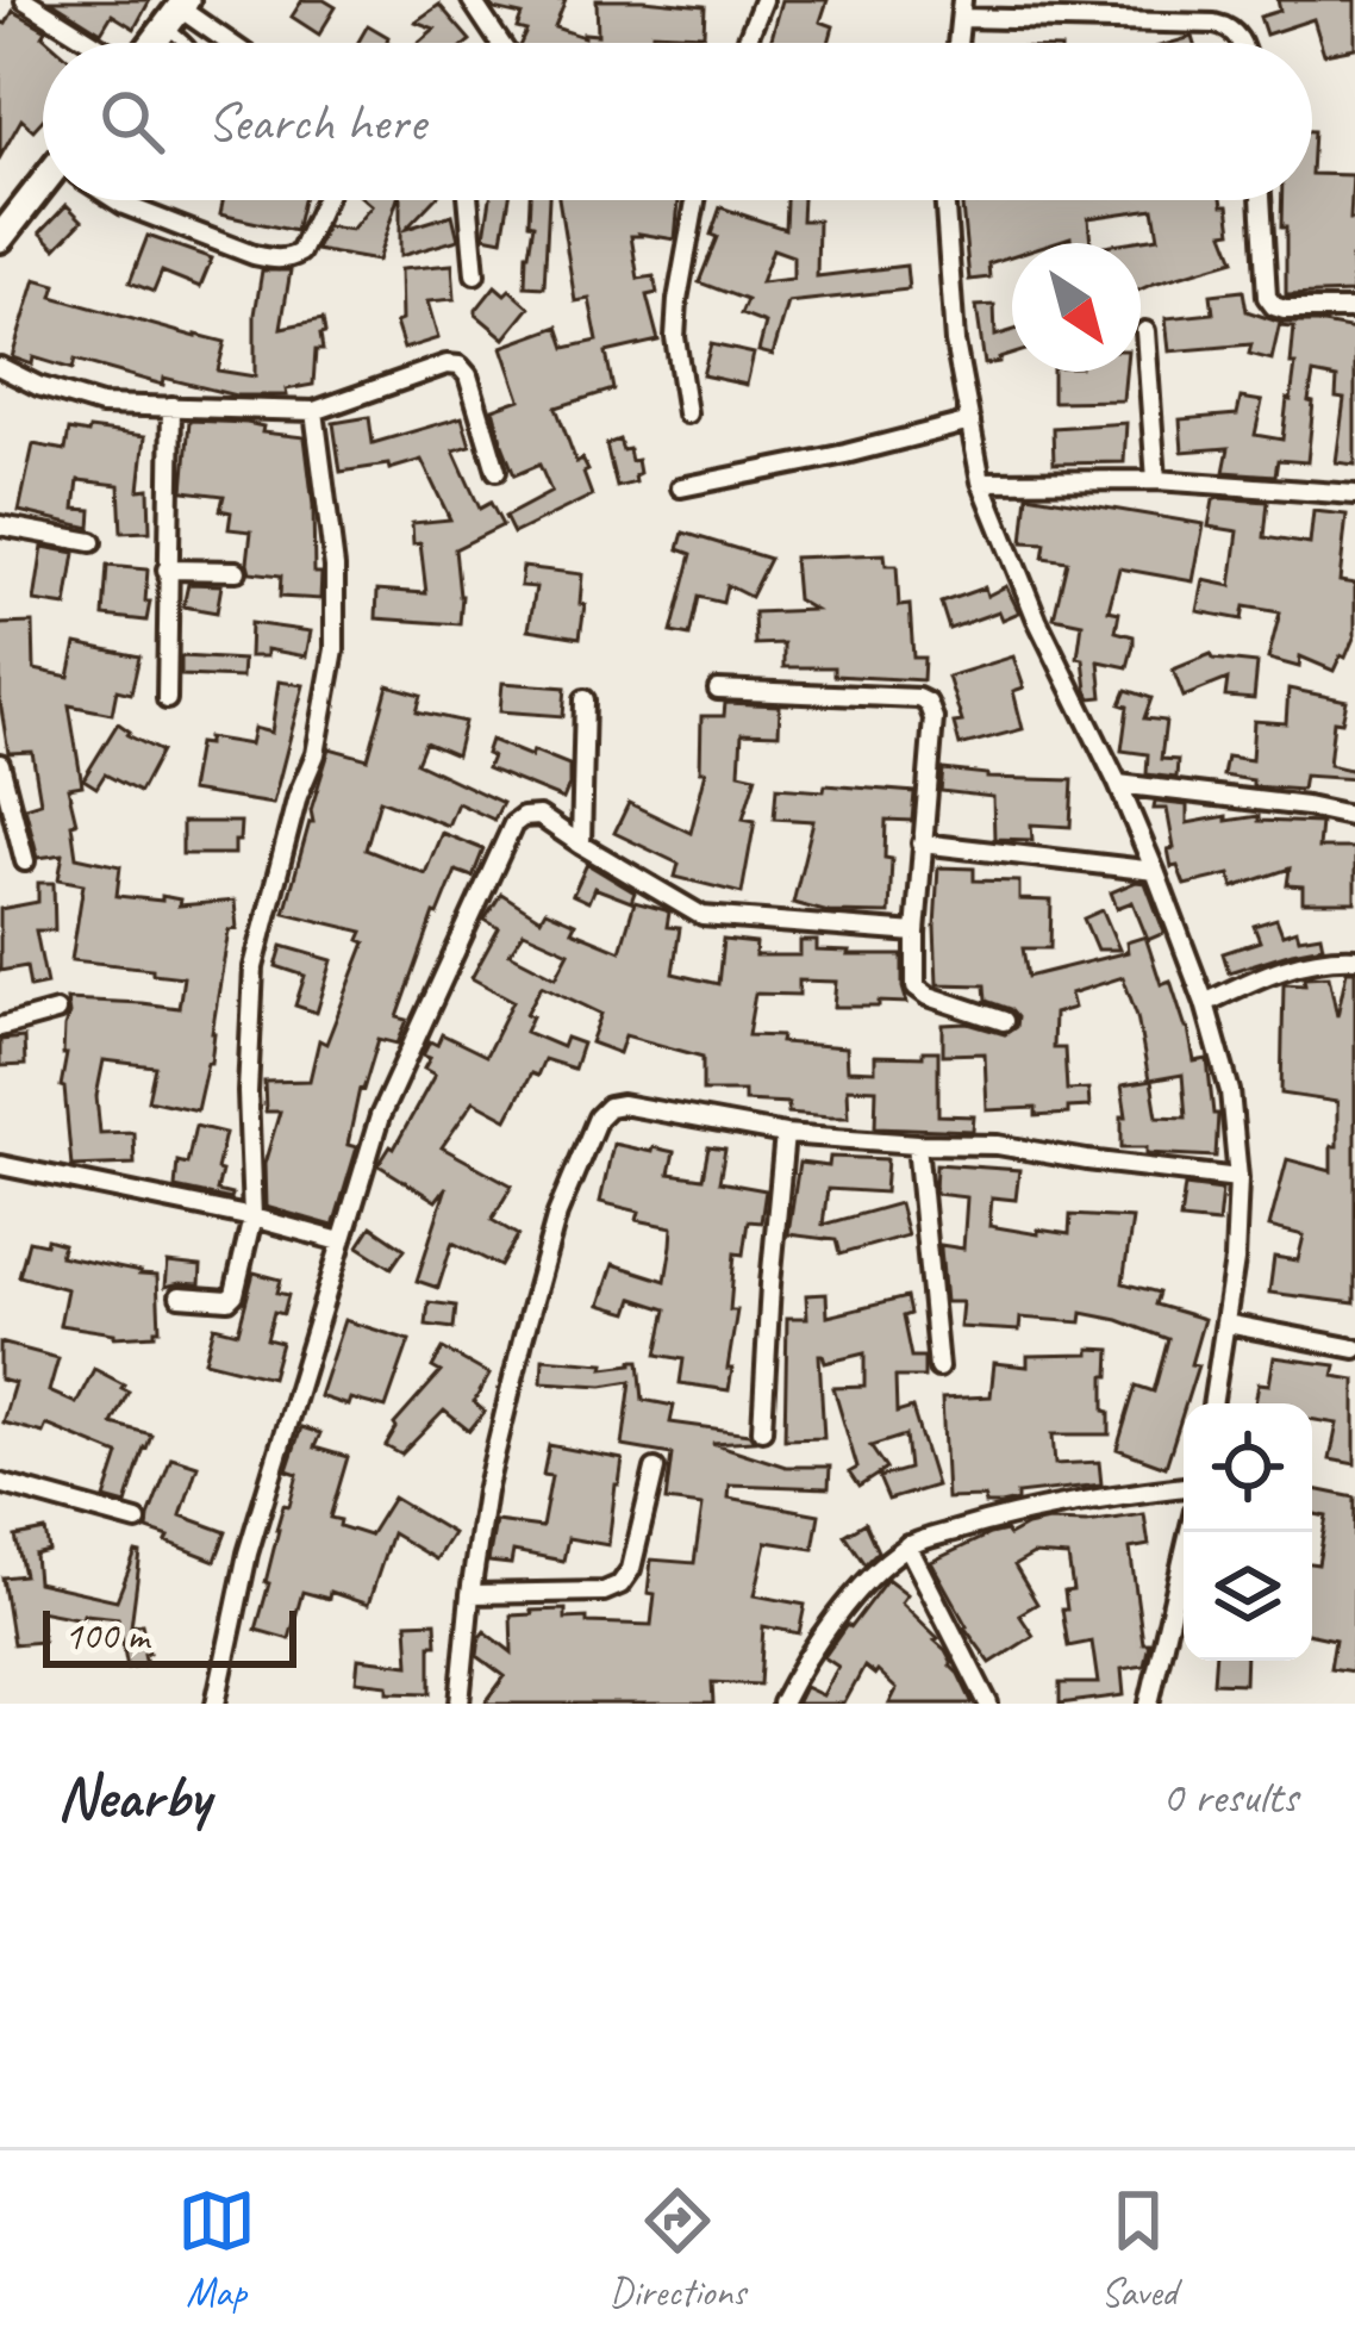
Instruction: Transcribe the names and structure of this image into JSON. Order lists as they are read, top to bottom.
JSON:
{
  "scale_bar": "100 m",
  "north": "bottom right",
  "page": {
    "search": "Search here",
    "scale": "100 m",
    "heading": ["Nearby", "0 results"],
    "nav": ["Map", "Directions", "Saved"]
  }
}
